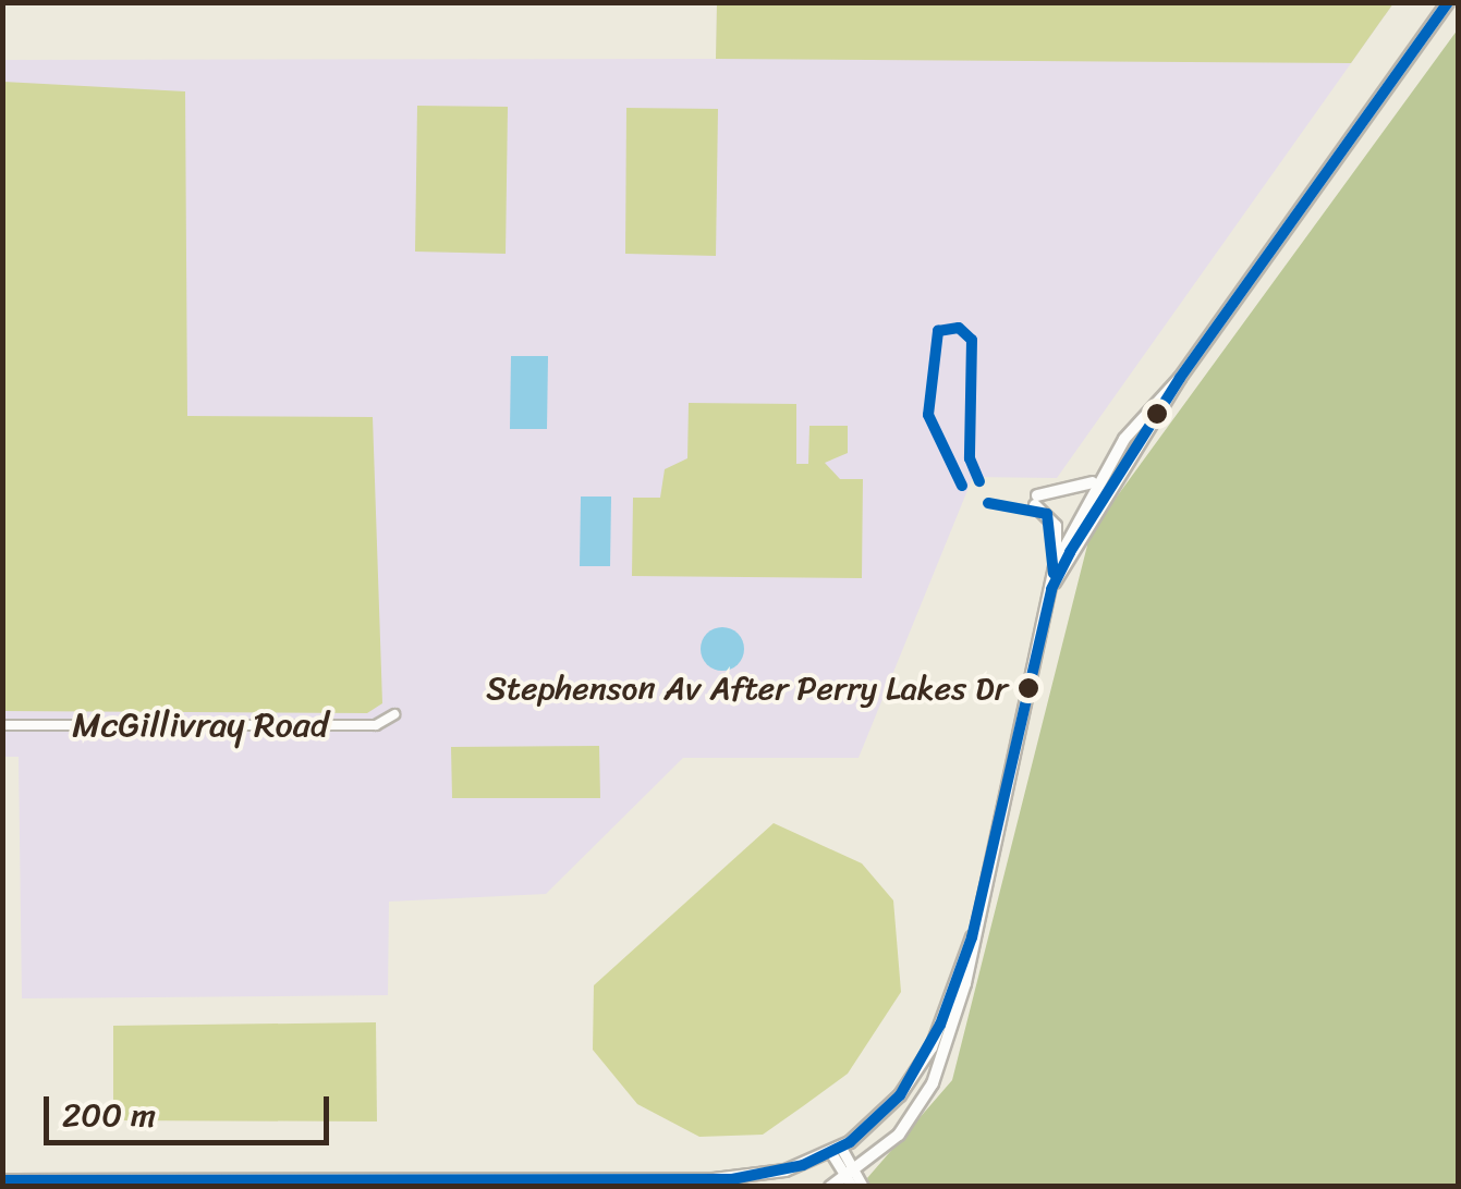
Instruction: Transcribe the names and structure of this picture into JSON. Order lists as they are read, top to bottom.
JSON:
{
  "streets": {
    "street": ["McGillivray Road"]
  },
  "places": ["Stephenson Av After Perry Lakes Dr"],
  "scale_bar": "200 m"
}
